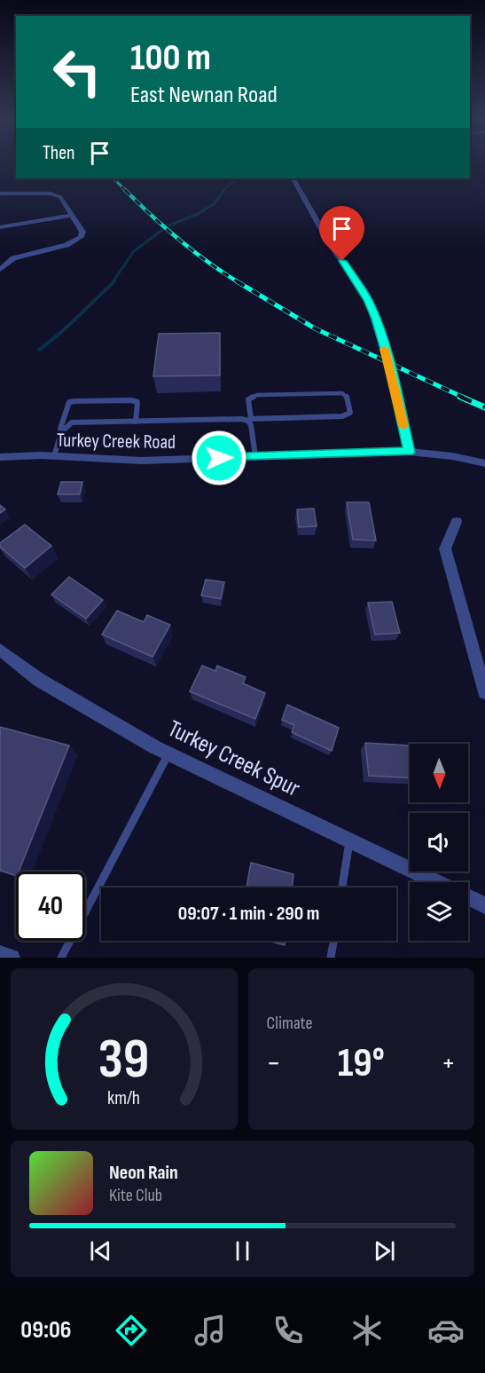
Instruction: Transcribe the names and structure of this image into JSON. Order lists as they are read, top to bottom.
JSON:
{
  "streets": {
    "street": ["Turkey Creek Road", "Turkey Creek Spur"]
  },
  "north": "bottom",
  "page": {
    "turn": ["100 m", "East Newnan Road"],
    "then": "Then",
    "limit": "40",
    "trip": "09:07 · 1 min · 290 m",
    "tile": "Climate",
    "heat": ["−", "19°", "+"],
    "song": ["Neon Rain", "Kite Club"],
    "tabs": "09:06",
    "gauge": ["39", "km/h"]
  }
}
